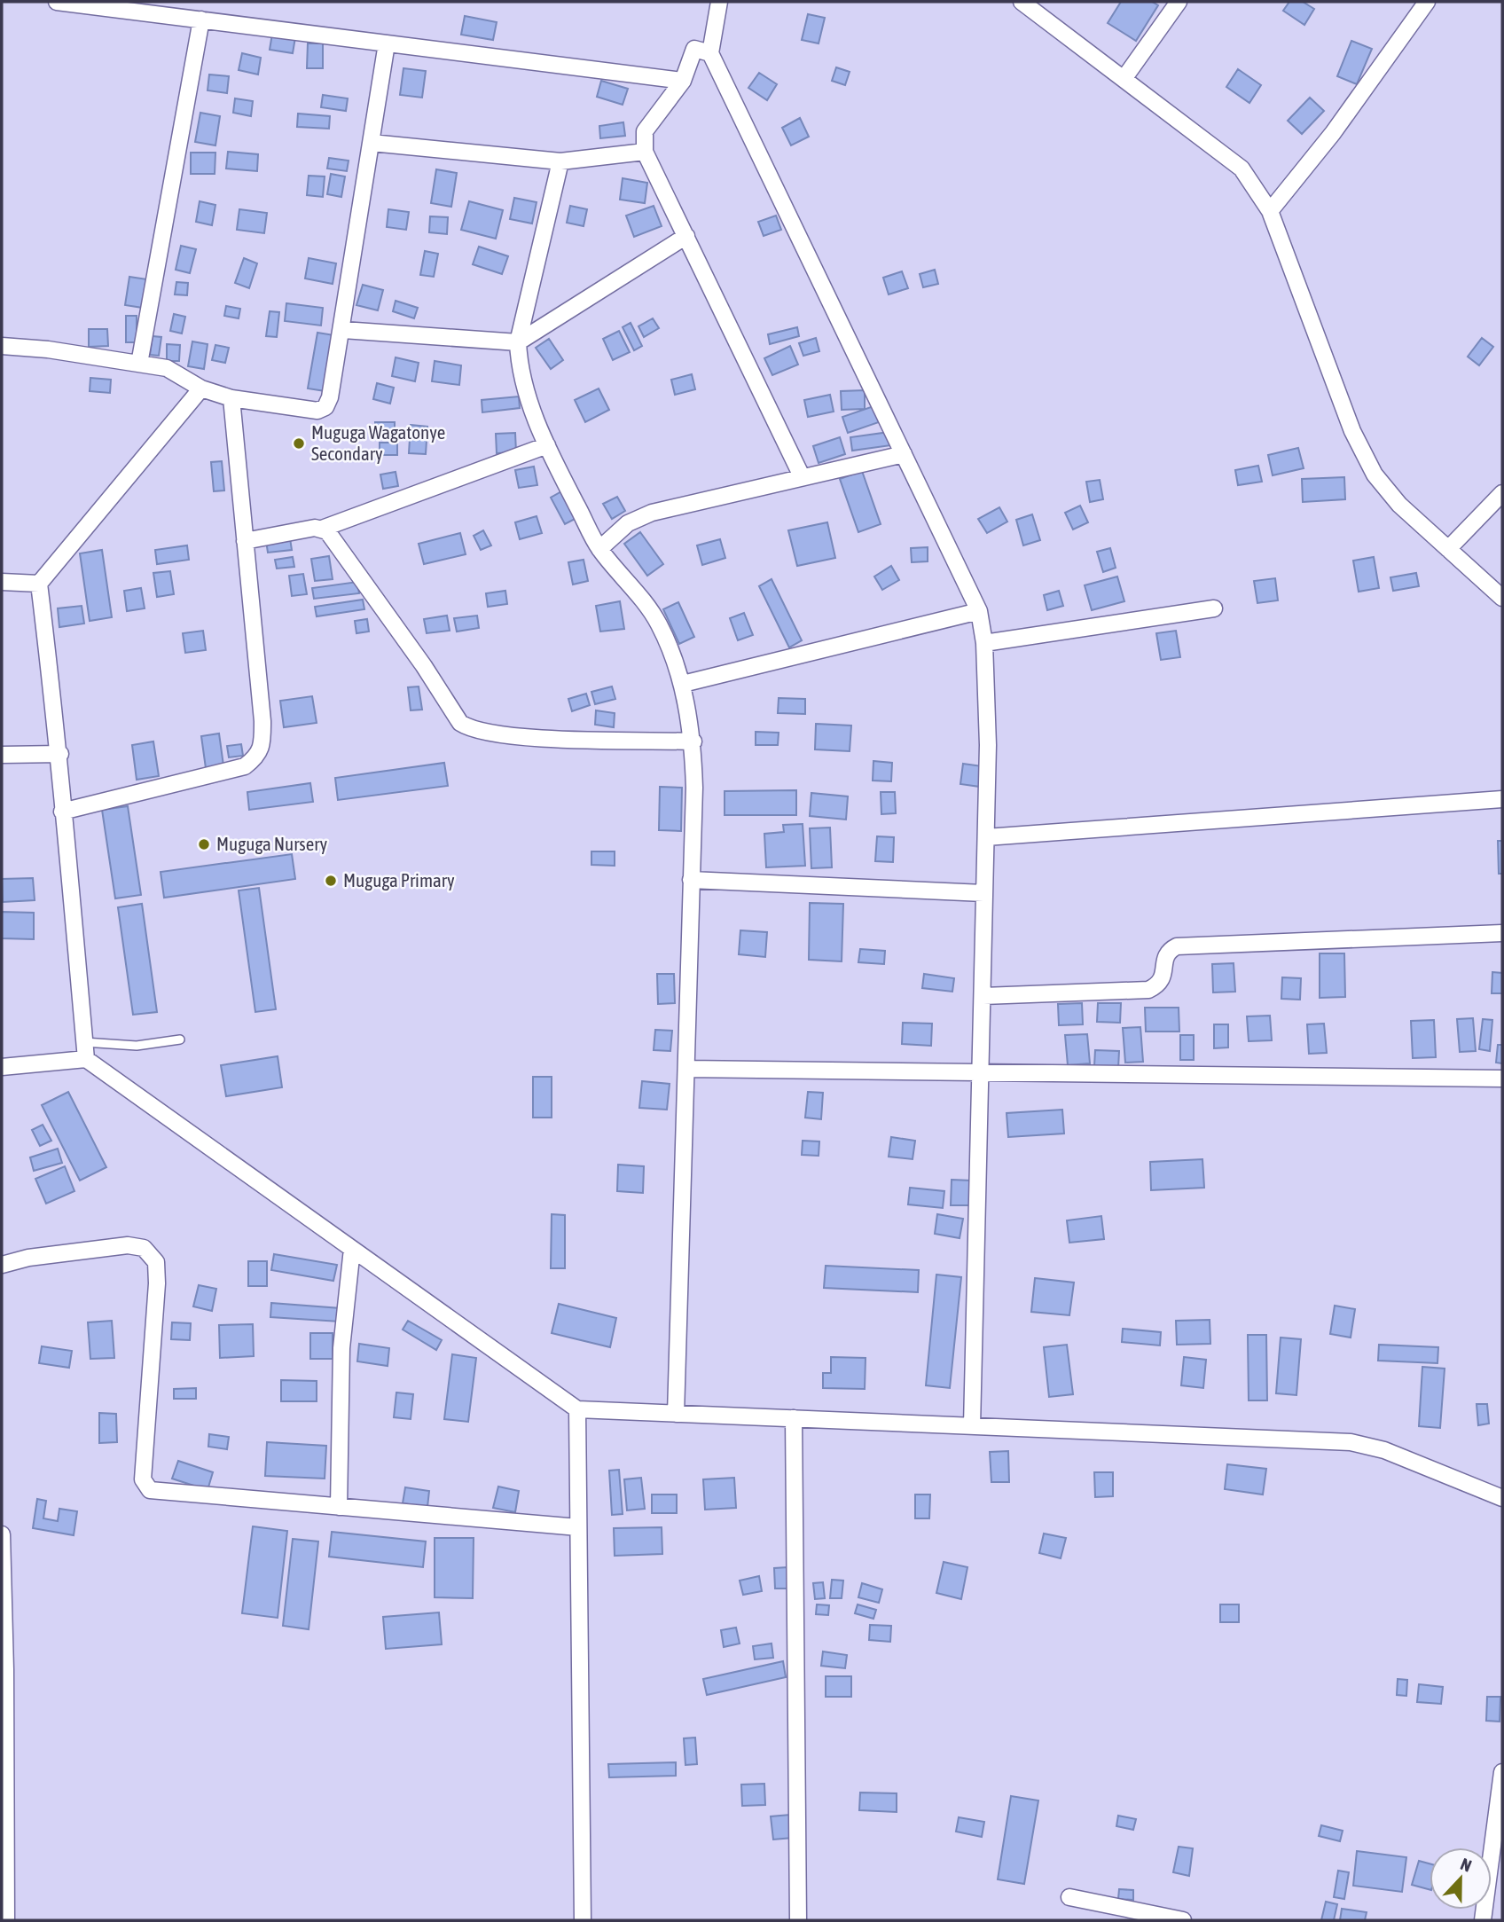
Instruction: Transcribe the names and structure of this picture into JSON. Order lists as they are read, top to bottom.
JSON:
{
  "places": ["Muguga Wagatonye Secondary", "Muguga Nursery", "Muguga Primary"],
  "north": "top"
}
